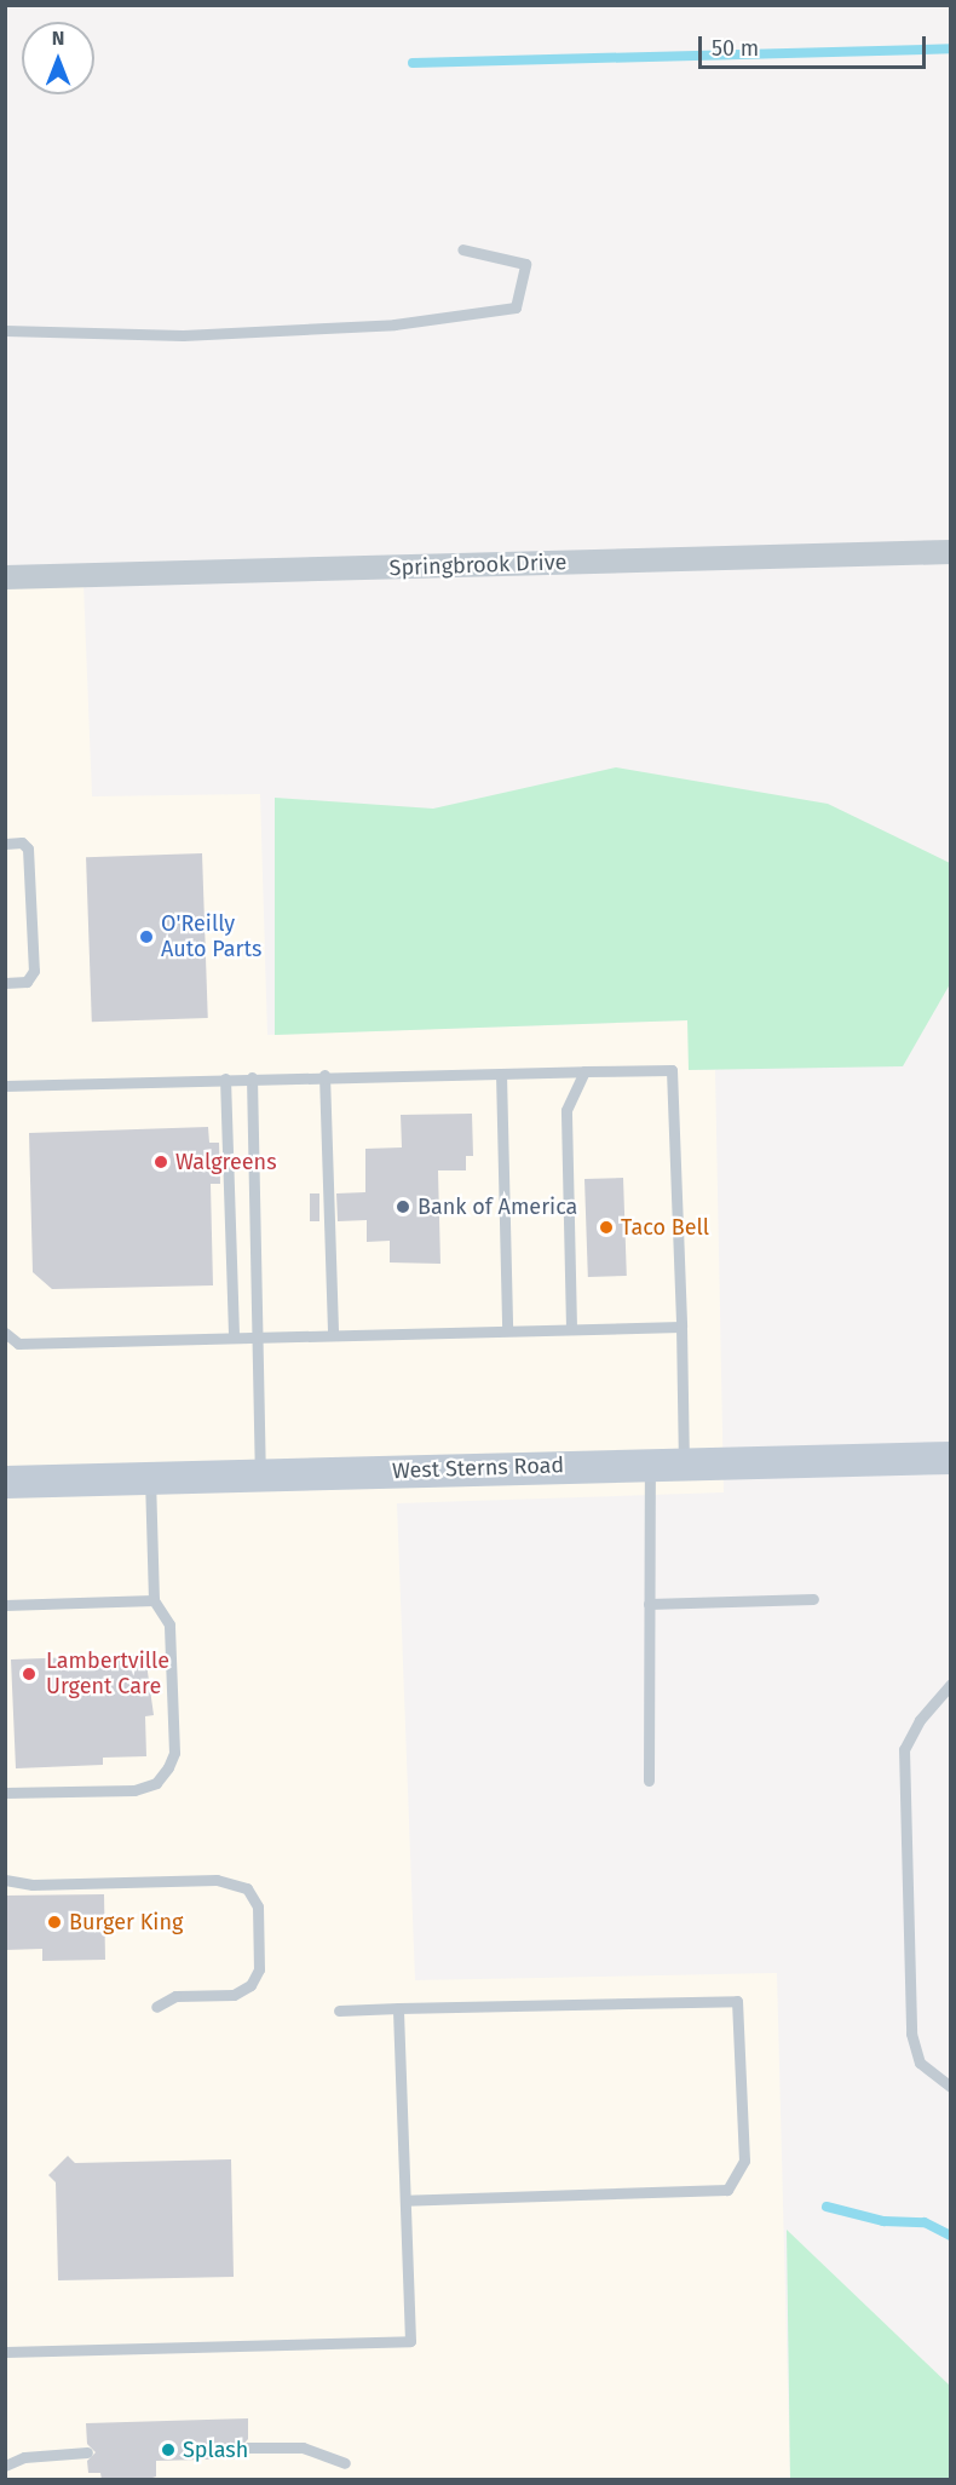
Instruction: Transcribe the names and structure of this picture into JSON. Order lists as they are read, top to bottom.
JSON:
{
  "streets": {
    "main road": ["West Sterns Road"],
    "street": ["Springbrook Drive"]
  },
  "places": [
    "O'Reilly Auto Parts",
    "Walgreens",
    "Bank of America",
    "Taco Bell",
    "Lambertville Urgent Care",
    "Burger King",
    "Splash"
  ],
  "scale_bar": "50 m",
  "north": "top"
}
